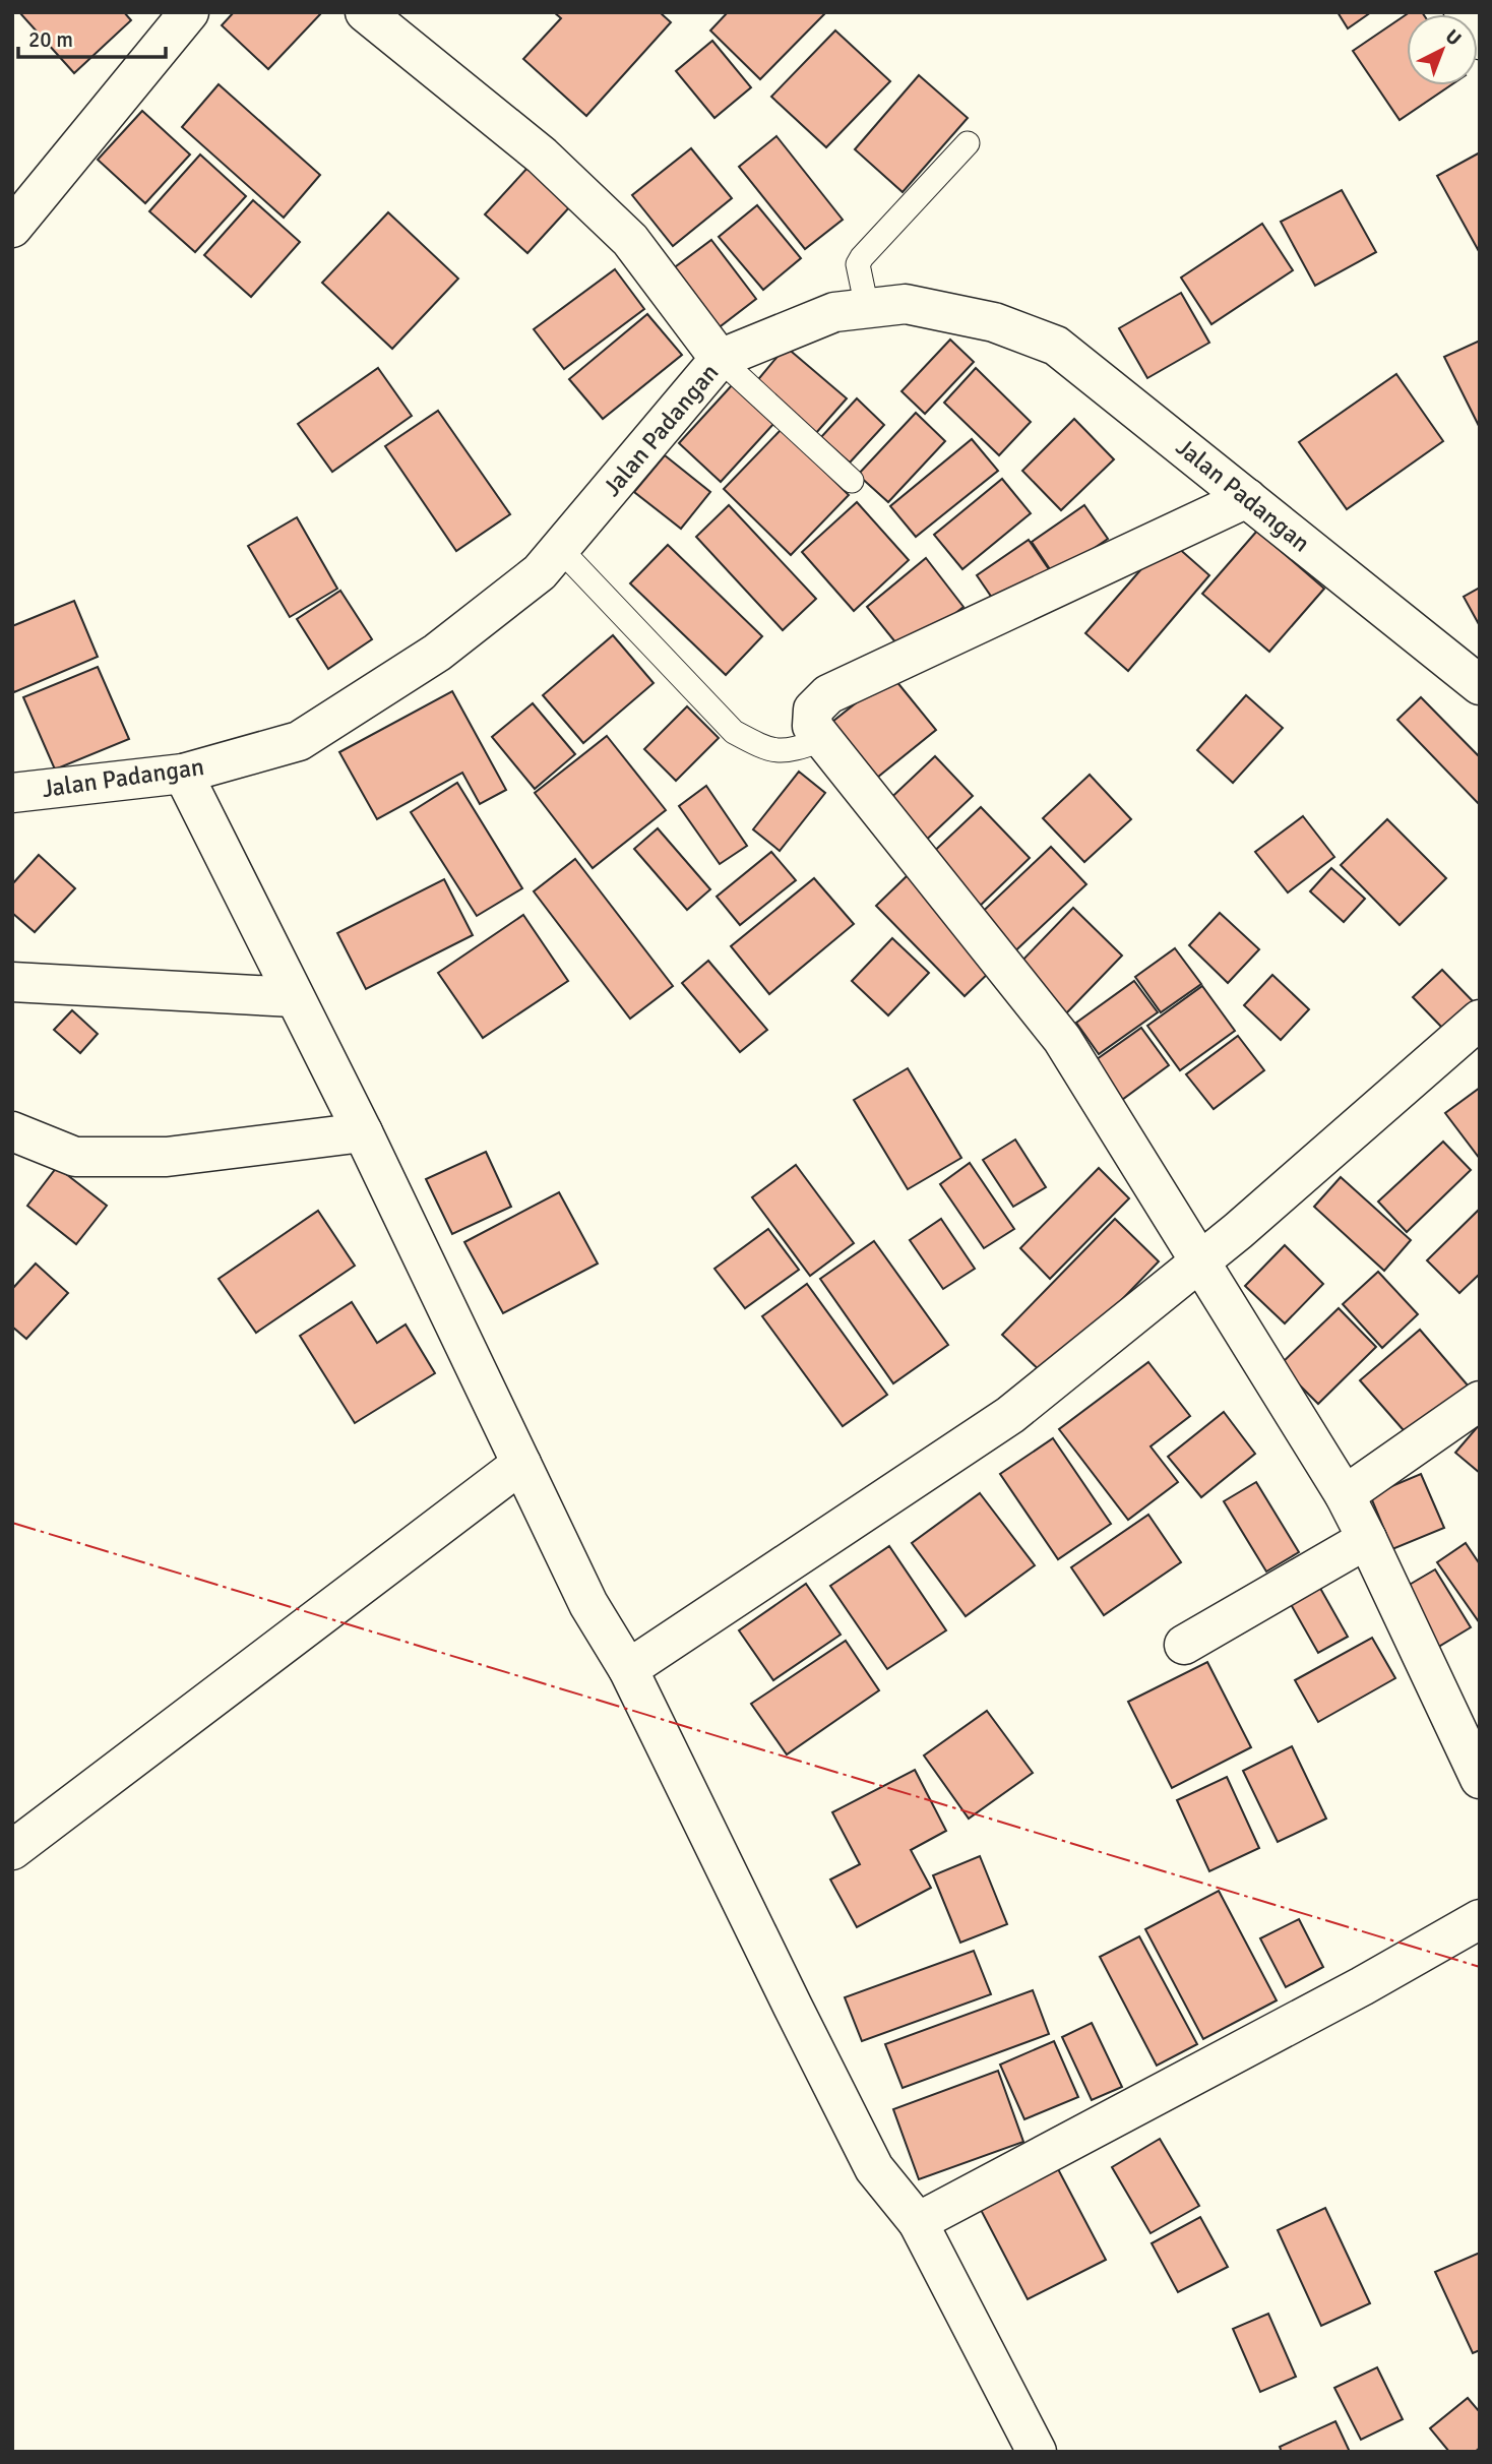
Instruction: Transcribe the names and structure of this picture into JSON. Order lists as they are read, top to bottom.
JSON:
{
  "streets": {
    "street": ["Jalan Padangan"]
  },
  "scale_bar": "20 m",
  "north": "top right"
}
